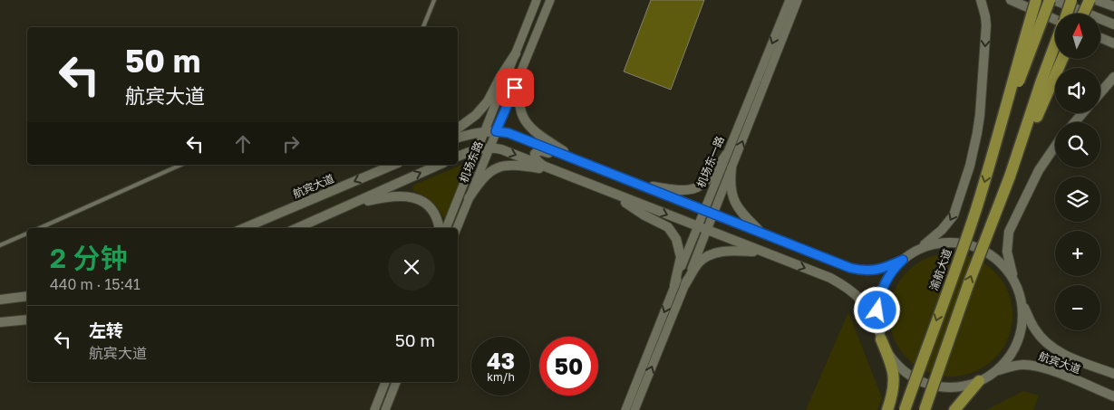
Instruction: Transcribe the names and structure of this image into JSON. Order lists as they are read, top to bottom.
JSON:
{
  "streets": {
    "highway": ["渝航大道"],
    "main road": ["航宾大道"],
    "street": ["机场东路", "机场东一路"]
  },
  "north": "top",
  "page": {
    "map_buttons": ["+", "−"],
    "turn": ["50 m", "航宾大道"],
    "heading": ["2 分钟", "440 m · 15:41"],
    "list": [
      {
        "name": "左转",
        "note": "航宾大道",
        "value": "50 m"
      }
    ],
    "speed": "43 km/h",
    "limit": "50"
  }
}
